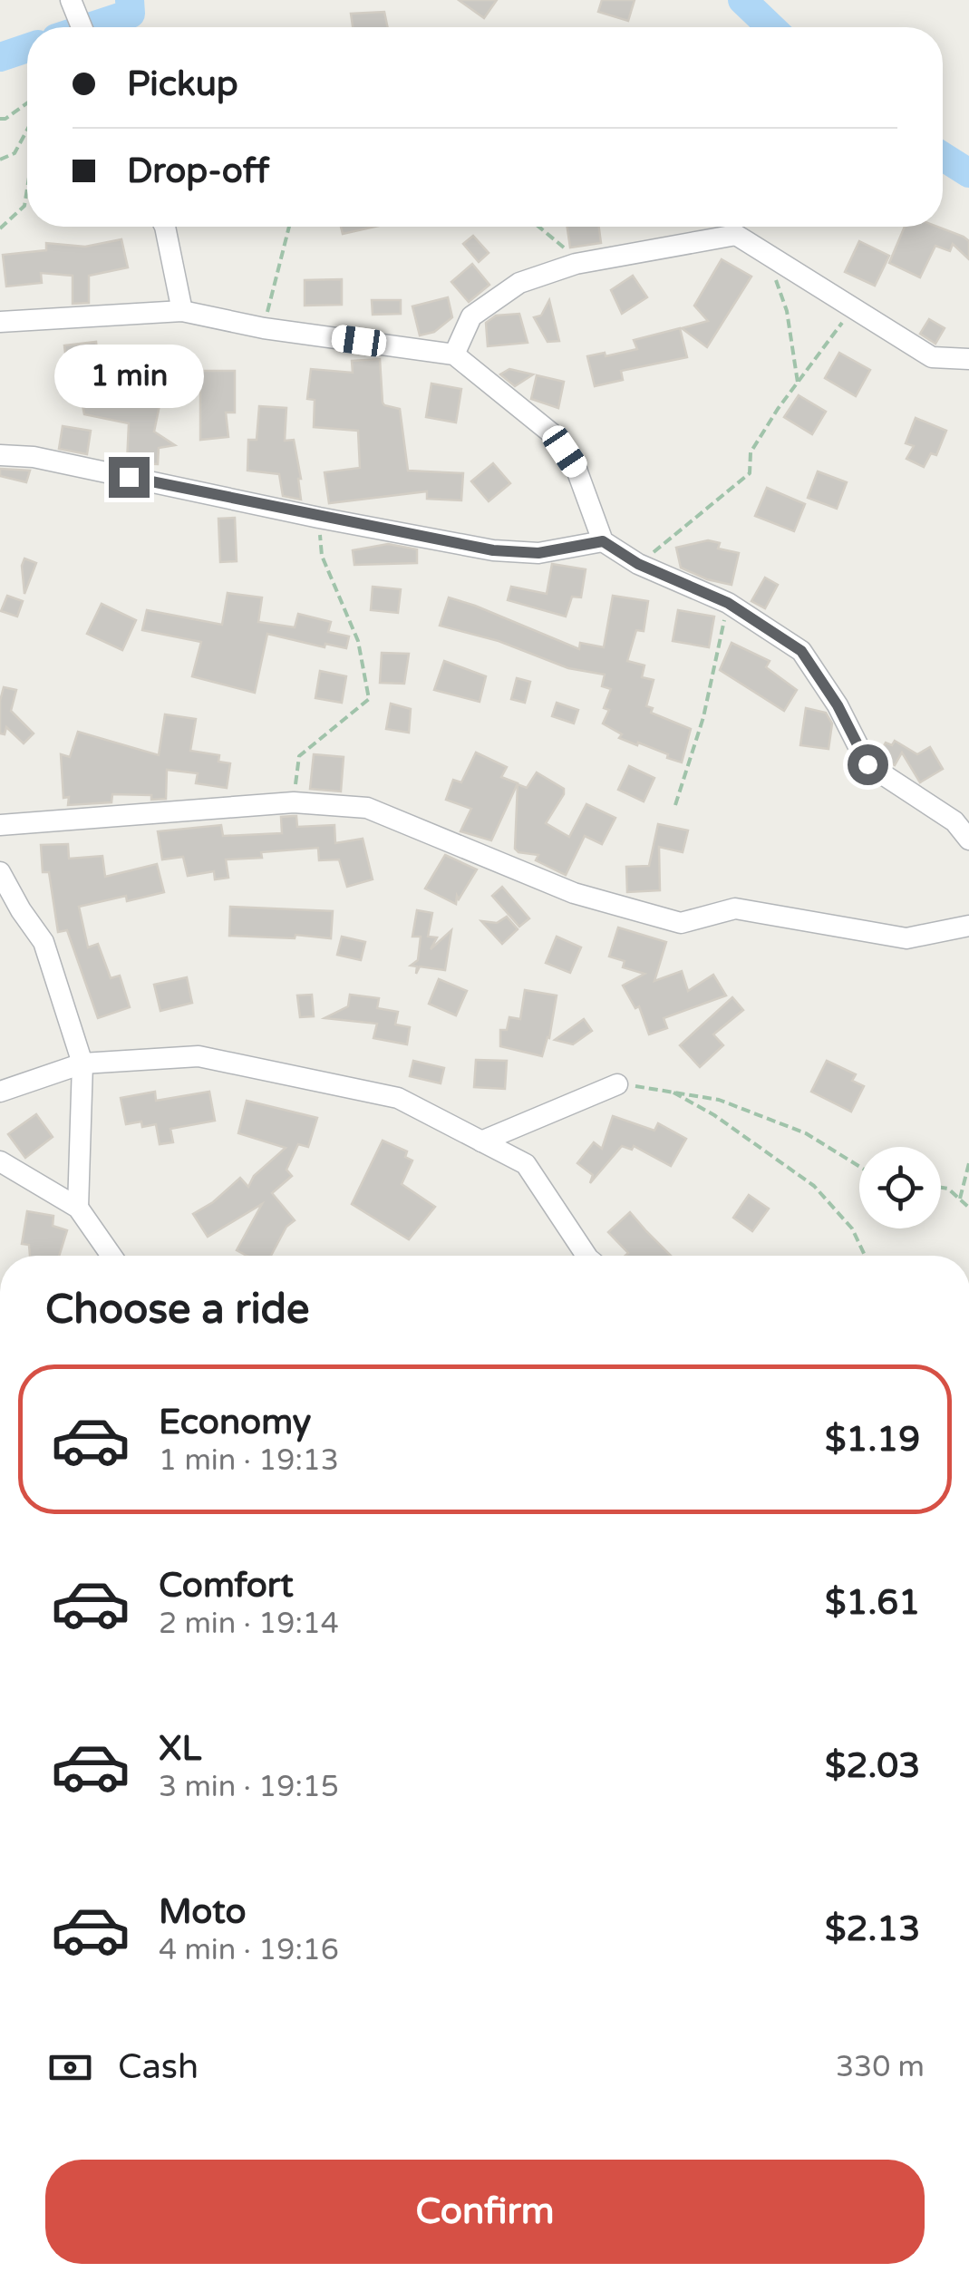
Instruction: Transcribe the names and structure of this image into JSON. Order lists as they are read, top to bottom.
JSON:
{
  "page": {
    "banner": ["Pickup", "Drop-off"],
    "bubble": "1 min",
    "heading": "Choose a ride",
    "list": [
      {
        "name": "Economy",
        "note": "1 min · 19:13",
        "value": "$1.19"
      },
      {
        "name": "Comfort",
        "note": "2 min · 19:14",
        "value": "$1.61"
      },
      {
        "name": "XL",
        "note": "3 min · 19:15",
        "value": "$2.03"
      },
      {
        "name": "Moto",
        "note": "4 min · 19:16",
        "value": "$2.13"
      }
    ],
    "pay": ["Cash", "330 m"],
    "buttons": "Confirm"
  }
}
